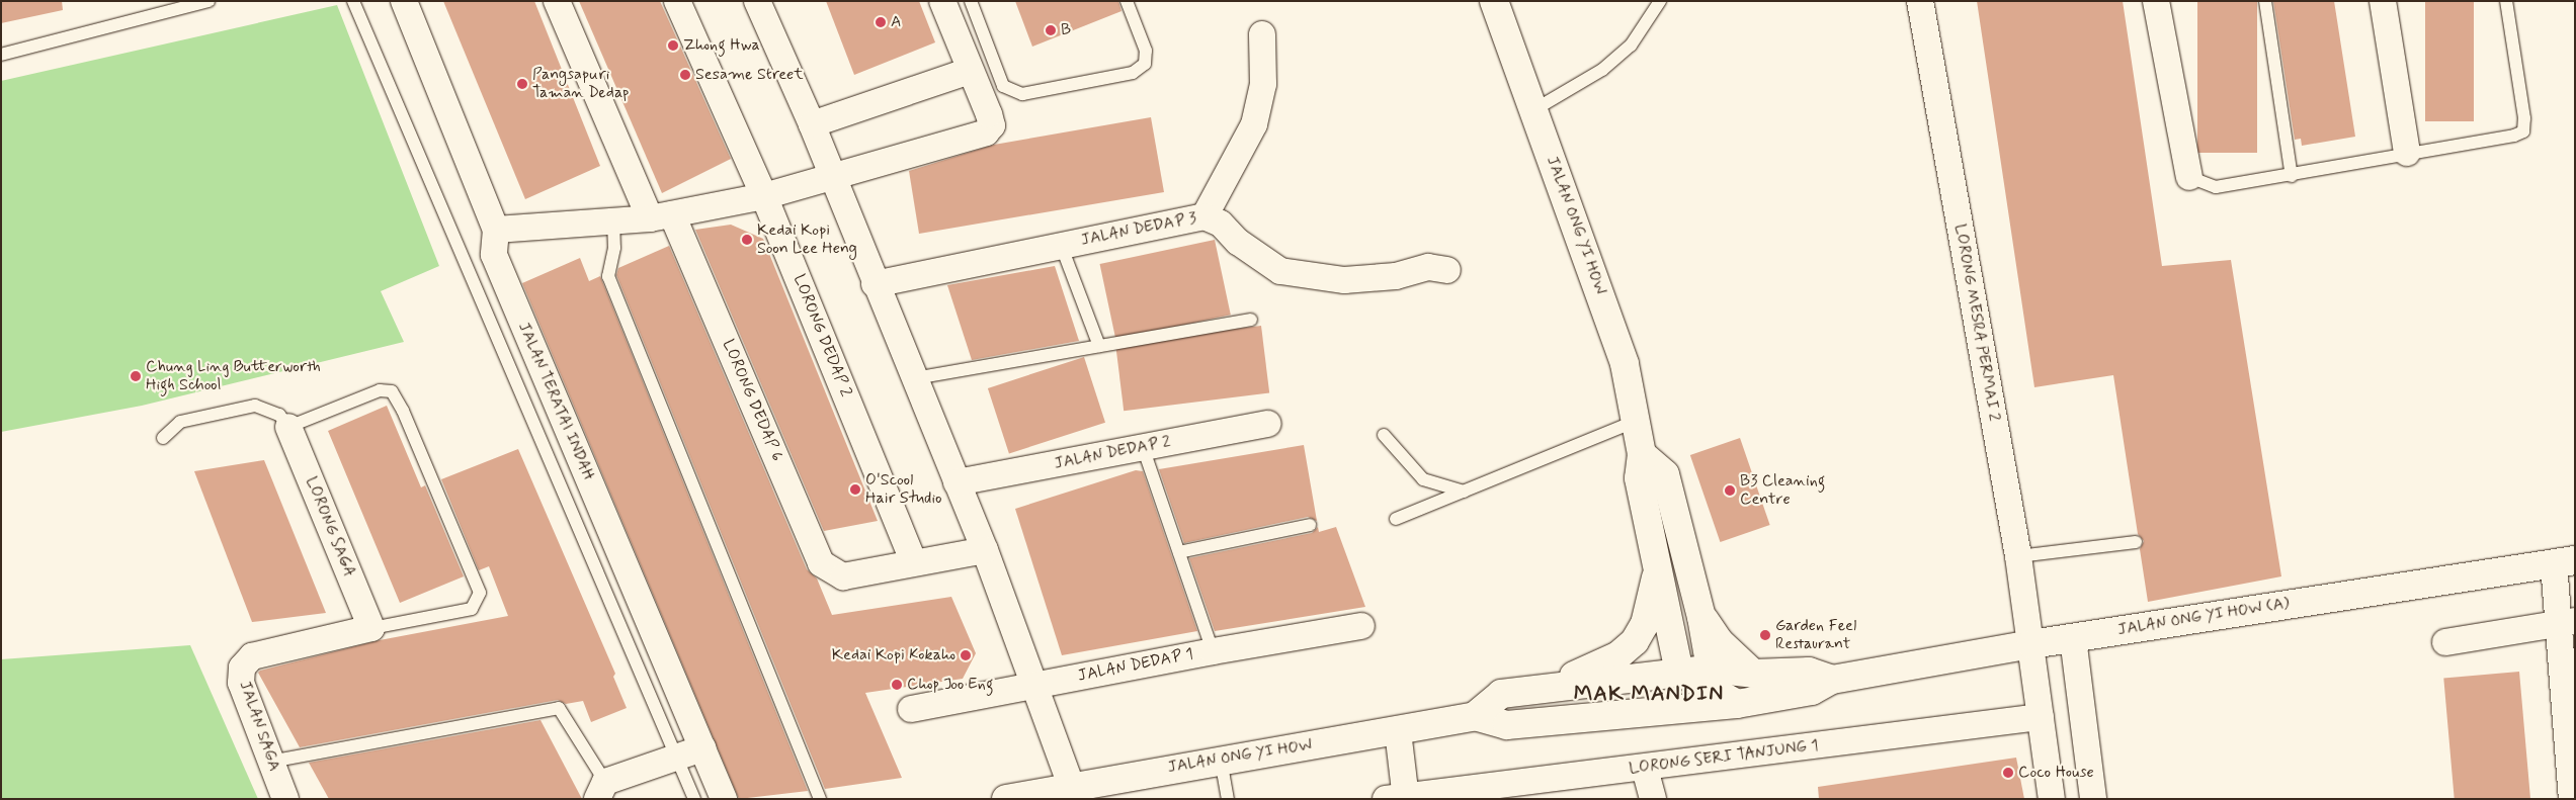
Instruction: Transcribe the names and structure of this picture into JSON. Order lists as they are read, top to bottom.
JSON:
{
  "streets": {
    "main road": ["JALAN ONG YI HOW", "JALAN ONG YI HOW (A)"],
    "street": [
      "JALAN DEDAP 3",
      "LORONG MESRA PERMAI 2",
      "LORONG DEDAP 2",
      "LORONG DEDAP 6",
      "JALAN TERATAI INDAH",
      "JALAN DEDAP 2",
      "LORONG SAGA",
      "JALAN DEDAP 1",
      "JALAN SAGA",
      "LORONG SERI TANJUNG 1"
    ]
  },
  "crossings": [
    ["JALAN ONG YI HOW", "JALAN ONG YI HOW (A)"],
    ["LORONG MESRA PERMAI 2", "JALAN ONG YI HOW (A)"],
    ["LORONG MESRA PERMAI 2", "LORONG SERI TANJUNG 1"],
    ["LORONG DEDAP 2", "LORONG DEDAP 6"],
    ["LORONG SAGA", "JALAN SAGA"]
  ],
  "districts": ["MAK MANDIN"],
  "places": [
    "A",
    "B",
    "Zhong Hwa",
    "Sesame Street",
    "Pangsapuri Taman Dedap",
    "Kedai Kopi Soon Lee Heng",
    "Chung Ling Butterworth High School",
    "O'Scool Hair Studio",
    "B3 Cleaning Centre",
    "Garden Feel Restaurant",
    "Kedai Kopi Kokaho",
    "Chop Joo Eng",
    "Coco House"
  ]
}
